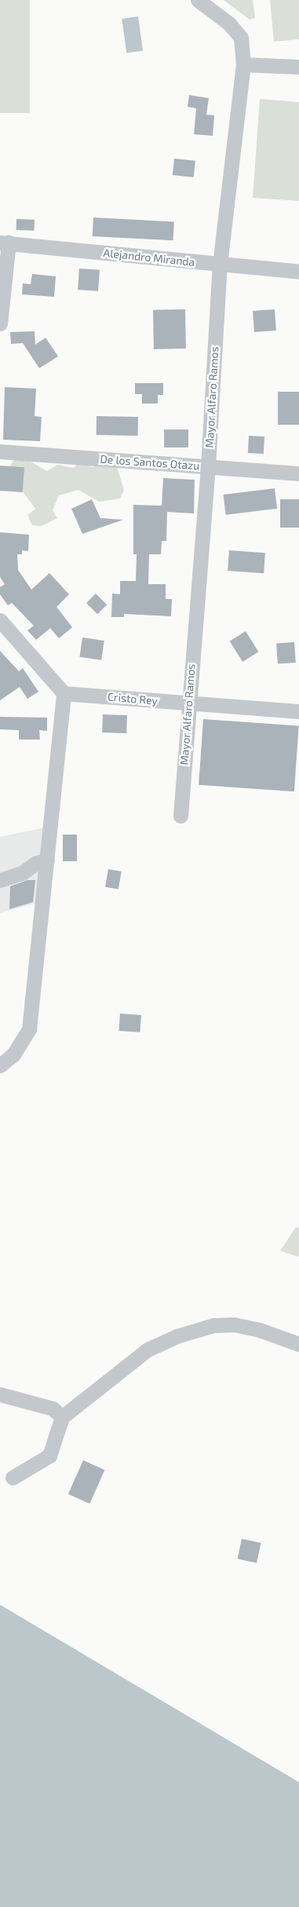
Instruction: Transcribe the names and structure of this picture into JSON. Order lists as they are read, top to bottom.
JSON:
{
  "streets": {
    "street": [
      "Alejandro Miranda",
      "Mayor Alfaro Ramos",
      "De los Santos Otazu",
      "Cristo Rey"
    ]
  },
  "crossings": [
    ["Alejandro Miranda", "Mayor Alfaro Ramos"],
    ["Mayor Alfaro Ramos", "De los Santos Otazu"],
    ["Mayor Alfaro Ramos", "Cristo Rey"]
  ]
}
